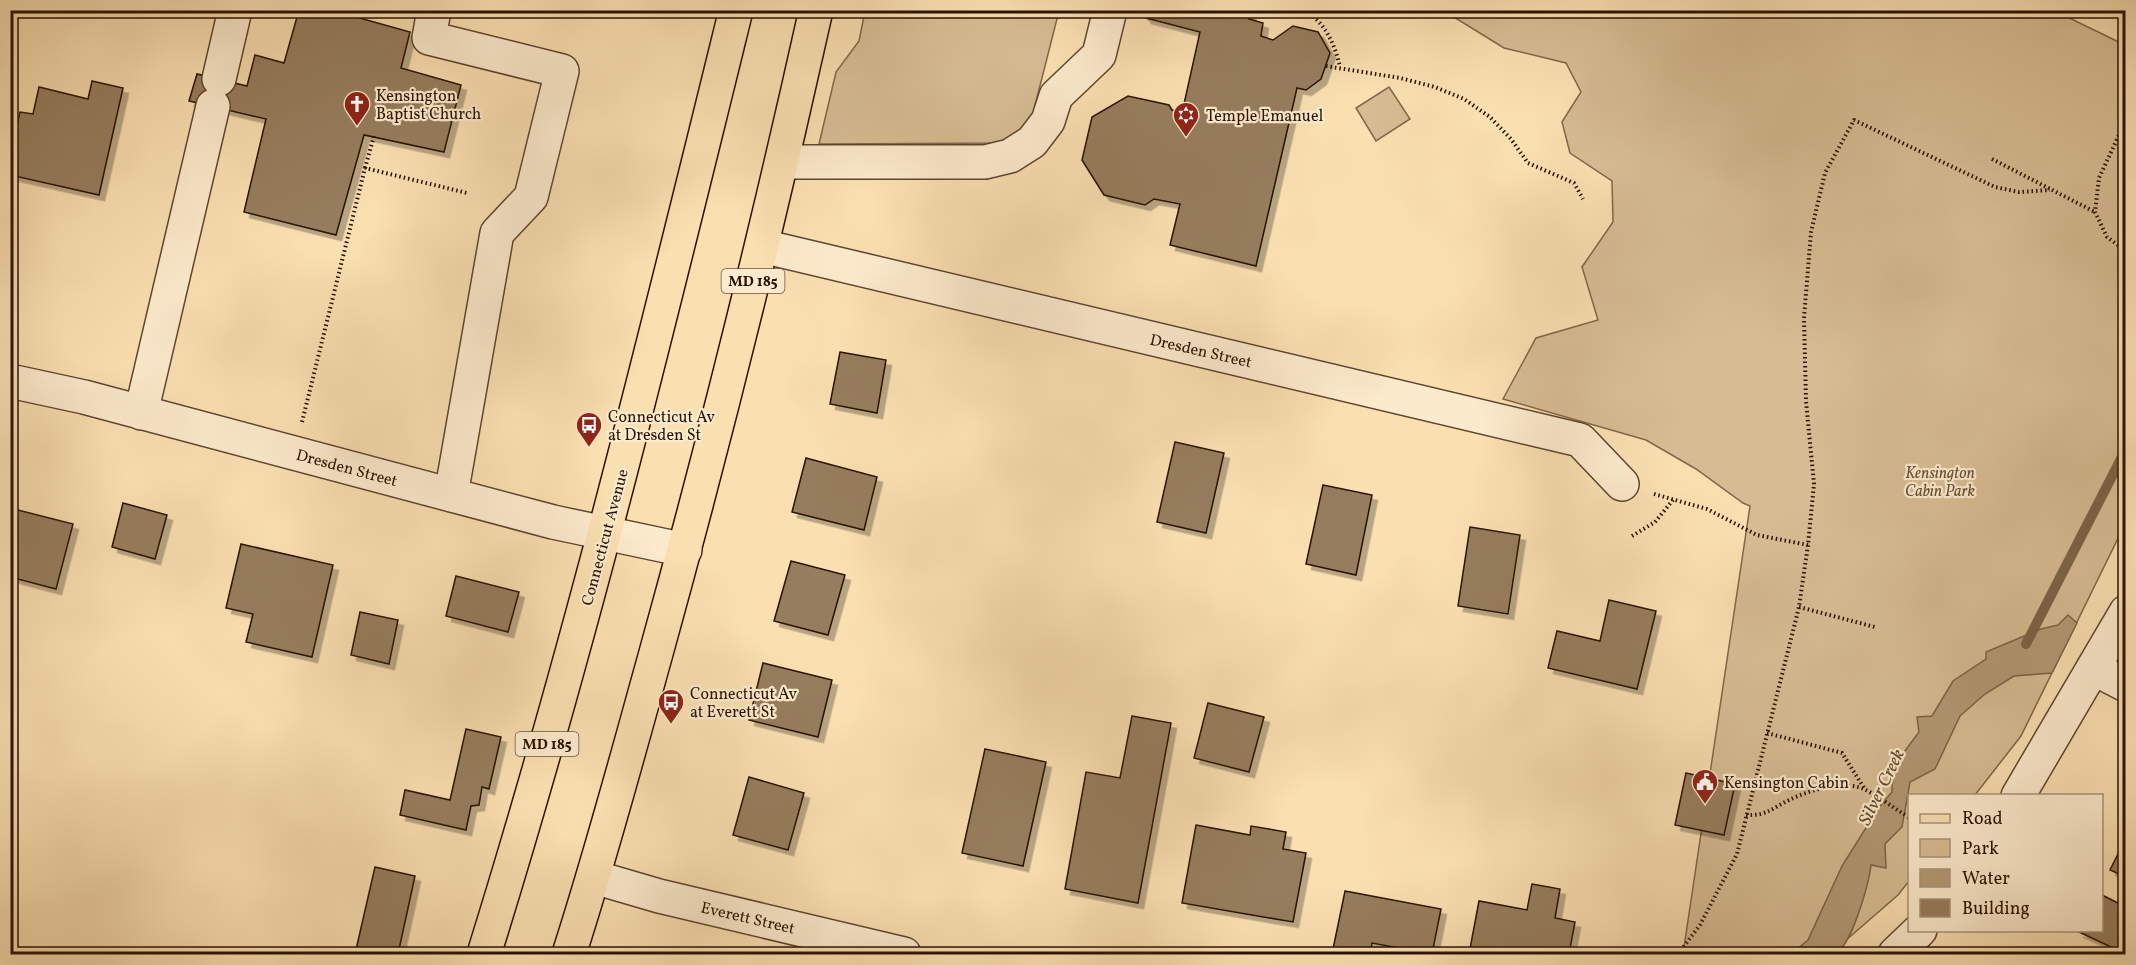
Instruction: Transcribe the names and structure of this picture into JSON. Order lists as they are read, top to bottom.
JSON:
{
  "streets": {
    "main road": ["MD 185", "Connecticut Avenue"],
    "street": ["Dresden Street", "Everett Street"]
  },
  "crossings": [
    ["MD 185", "Dresden Street"],
    ["MD 185", "Everett Street"],
    ["Dresden Street", "Connecticut Avenue"]
  ],
  "water": ["Silver Creek"],
  "parks": ["Kensington Cabin Park"],
  "places": {
    "church": ["Kensington Baptist Church"],
    "synagogue": ["Temple Emanuel"],
    "bus stop": ["Connecticut Av at Dresden St", "Connecticut Av at Everett St"],
    "public building": ["Kensington Cabin"]
  },
  "legend": [
    "Road",
    "Park",
    "Water",
    "Building"
  ]
}
